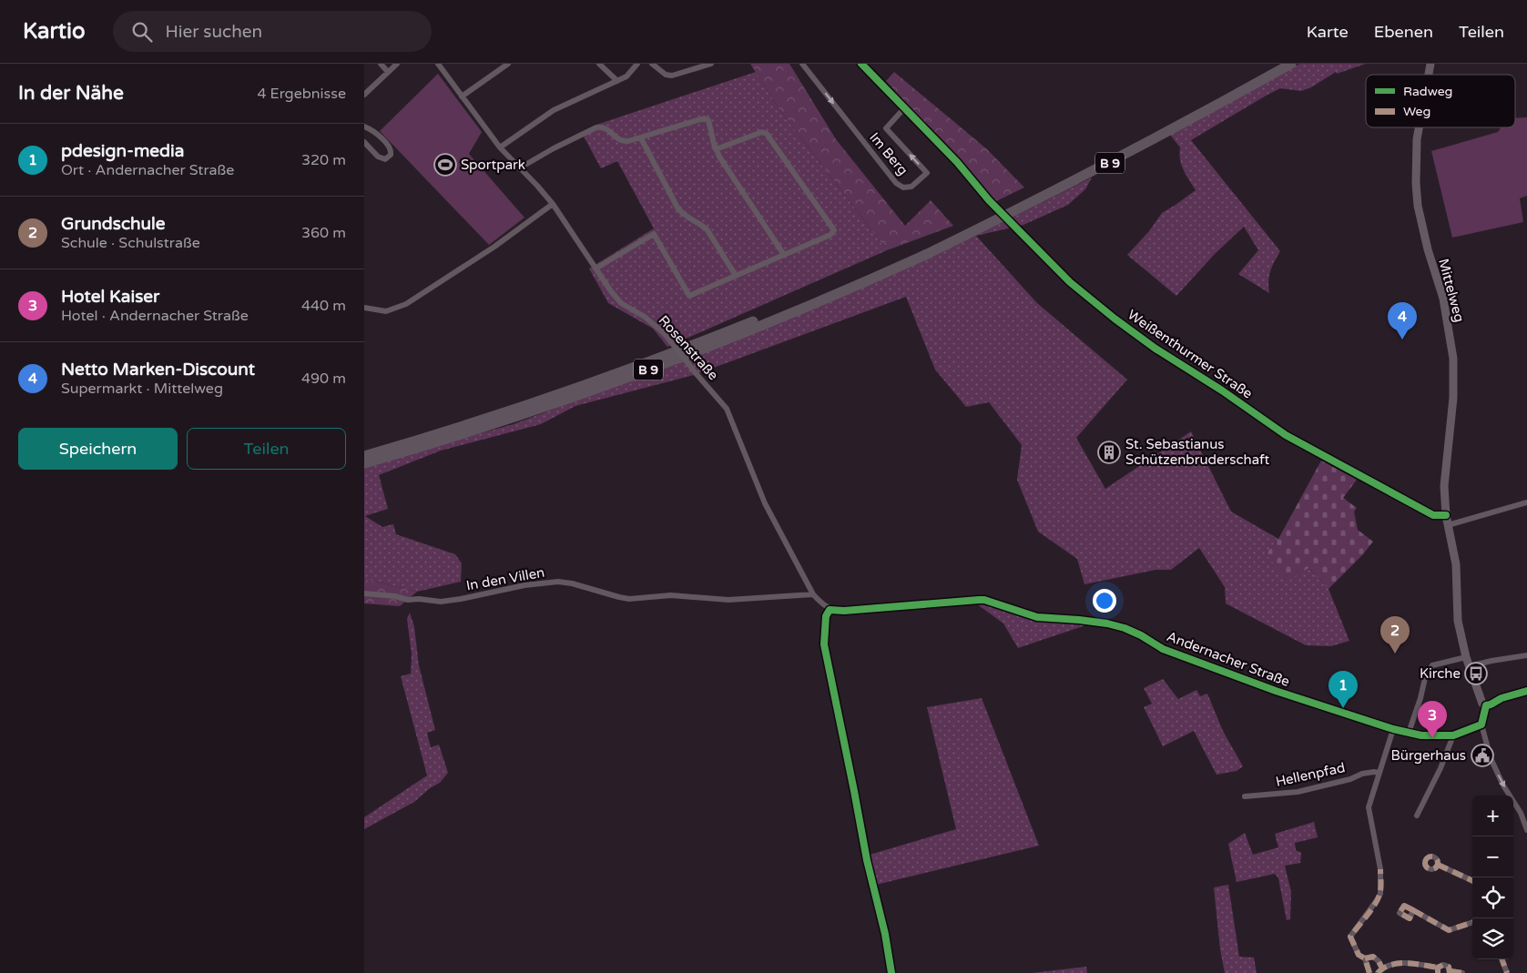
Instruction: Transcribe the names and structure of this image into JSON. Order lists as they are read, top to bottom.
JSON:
{
  "streets": {
    "highway": ["B 9"],
    "street": [
      "Im Berg",
      "Mittelweg",
      "Rosenstraße",
      "Weißenthurmer Straße",
      "In den Villen",
      "Andernacher Straße",
      "Hellenpfad"
    ]
  },
  "crossings": [
    ["Im Berg", "Weißenthurmer Straße"],
    ["Mittelweg", "Weißenthurmer Straße"],
    ["Rosenstraße", "In den Villen"],
    ["Rosenstraße", "Andernacher Straße"]
  ],
  "places": {
    "sports": ["Sportpark"],
    "building": ["St. Sebastianus Schützenbruderschaft"],
    "bus stop": ["Kirche"],
    "public building": ["Bürgerhaus"]
  },
  "legend": ["Radweg", "Weg"],
  "page": {
    "header": "Kartio",
    "search": "Hier suchen",
    "nav": ["Karte", "Ebenen", "Teilen"],
    "heading": ["In der Nähe", "4 Ergebnisse"],
    "list": [
      {
        "mark": "1",
        "name": "pdesign-media",
        "note": "Ort · Andernacher Straße",
        "value": "320 m"
      },
      {
        "mark": "2",
        "name": "Grundschule",
        "note": "Schule · Schulstraße",
        "value": "360 m"
      },
      {
        "mark": "3",
        "name": "Hotel Kaiser",
        "note": "Hotel · Andernacher Straße",
        "value": "440 m"
      },
      {
        "mark": "4",
        "name": "Netto Marken-Discount",
        "note": "Supermarkt · Mittelweg",
        "value": "490 m"
      }
    ],
    "pins": [
      "4",
      "2",
      "1",
      "3"
    ],
    "buttons": ["Speichern", "Teilen"],
    "map_buttons": ["+", "−"]
  }
}
